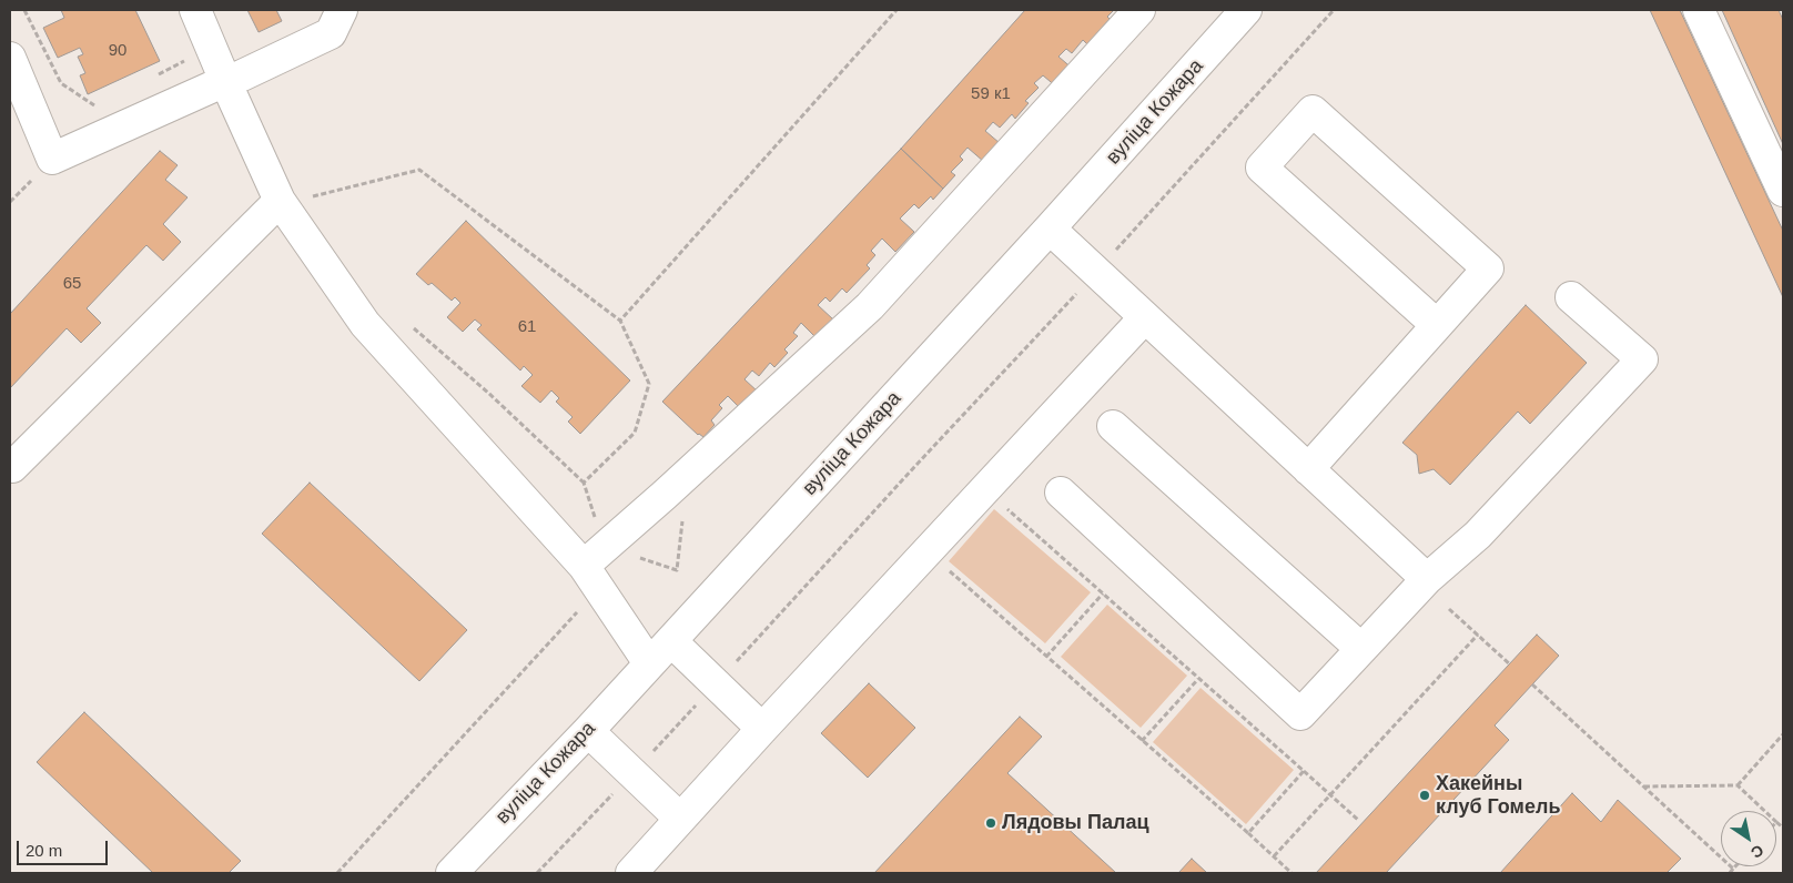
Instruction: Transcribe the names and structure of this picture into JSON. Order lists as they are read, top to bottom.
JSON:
{
  "streets": {
    "street": ["вуліца Кожара"]
  },
  "places": ["Хакейны клуб Гомель", "Лядовы Палац"],
  "house_numbers": [
    "90",
    "59 к1",
    "65",
    "61"
  ],
  "scale_bar": "20 m",
  "north": "bottom right"
}
